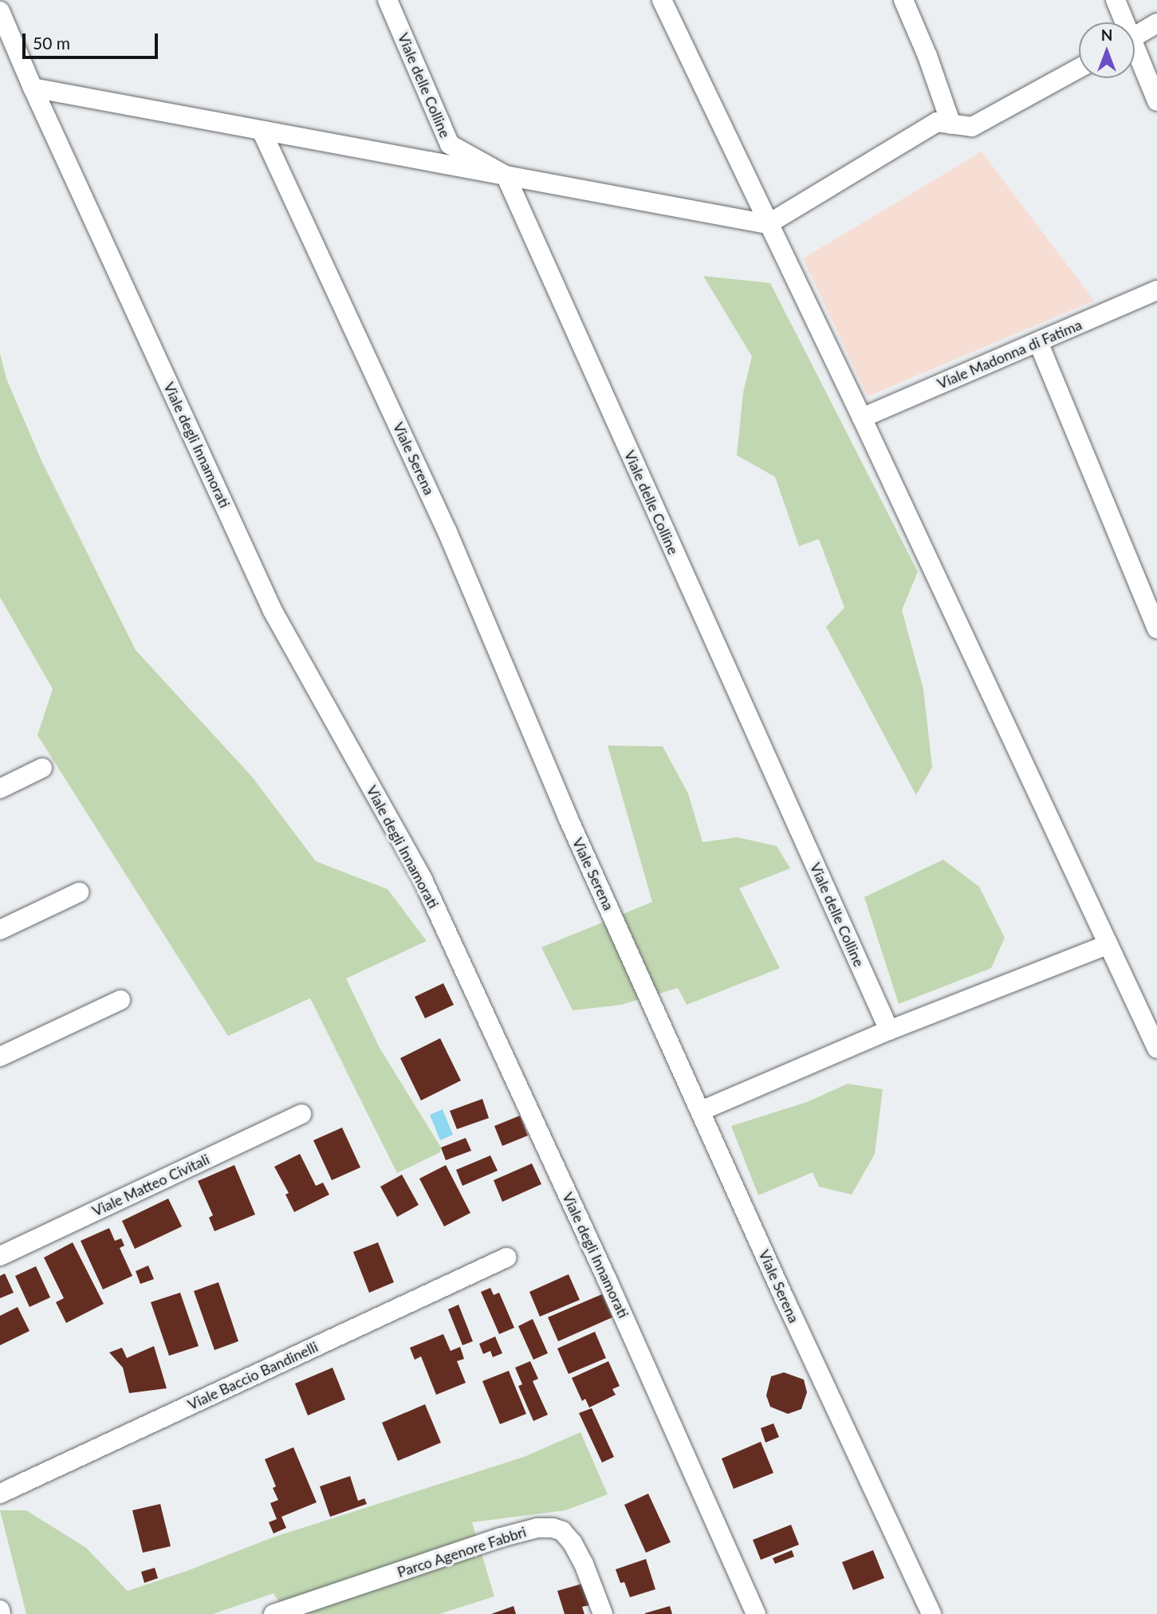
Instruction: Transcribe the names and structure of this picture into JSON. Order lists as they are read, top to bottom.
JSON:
{
  "streets": {
    "street": [
      "Viale delle Colline",
      "Viale Madonna di Fatima",
      "Viale degli Innamorati",
      "Viale Serena",
      "Viale Matteo Civitali",
      "Viale Baccio Bandinelli",
      "Parco Agenore Fabbri"
    ]
  },
  "scale_bar": "50 m",
  "north": "top"
}
